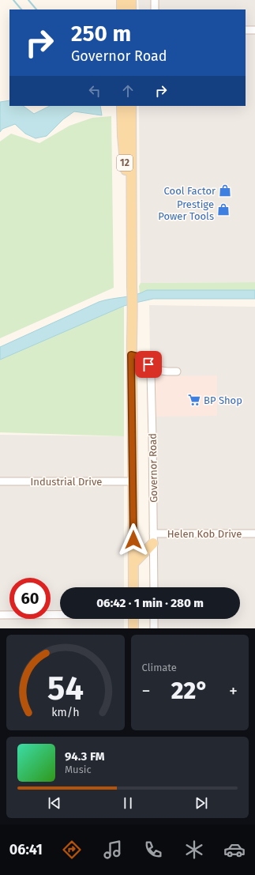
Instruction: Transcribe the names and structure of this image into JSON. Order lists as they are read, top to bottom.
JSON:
{
  "streets": {
    "main road": ["12", "Governor Road"],
    "street": ["Industrial Drive", "Helen Kob Drive"]
  },
  "crossings": [
    ["Governor Road", "Industrial Drive"],
    ["Governor Road", "Helen Kob Drive"]
  ],
  "places": {
    "shop": ["Cool Factor", "Prestige Power Tools"],
    "supermarket": ["BP Shop"]
  },
  "page": {
    "turn": ["250 m", "Governor Road"],
    "limit": "60",
    "trip": "06:42 · 1 min · 280 m",
    "tile": "Climate",
    "heat": ["−", "22°", "+"],
    "song": ["94.3 FM", "Music"],
    "tabs": "06:41",
    "gauge": ["54", "km/h"]
  }
}
